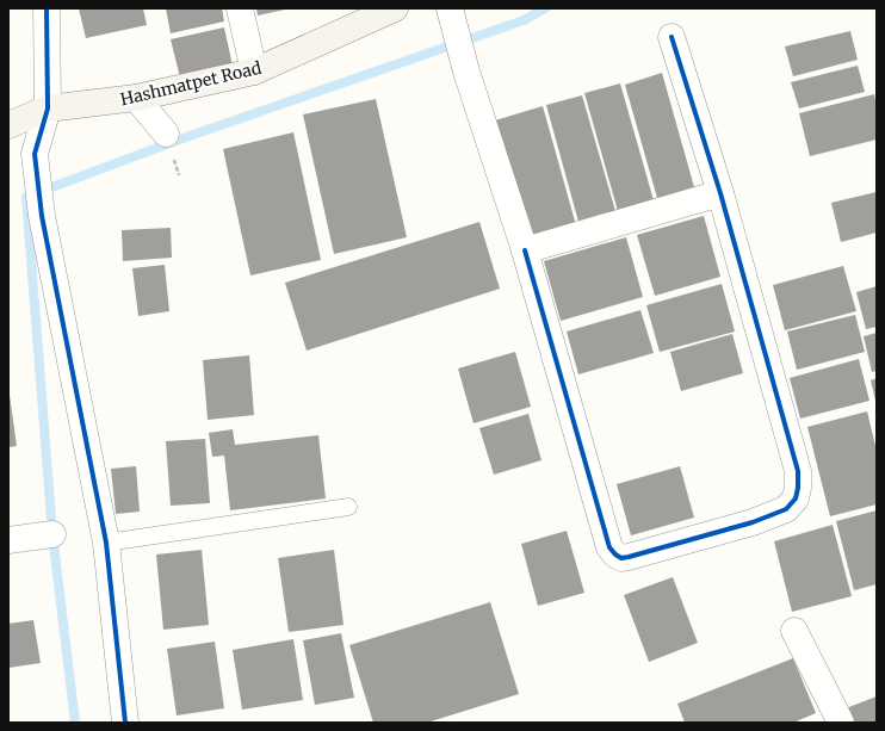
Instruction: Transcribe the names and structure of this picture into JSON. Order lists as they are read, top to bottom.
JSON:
{
  "streets": {
    "main road": ["Hashmatpet Road"]
  }
}
